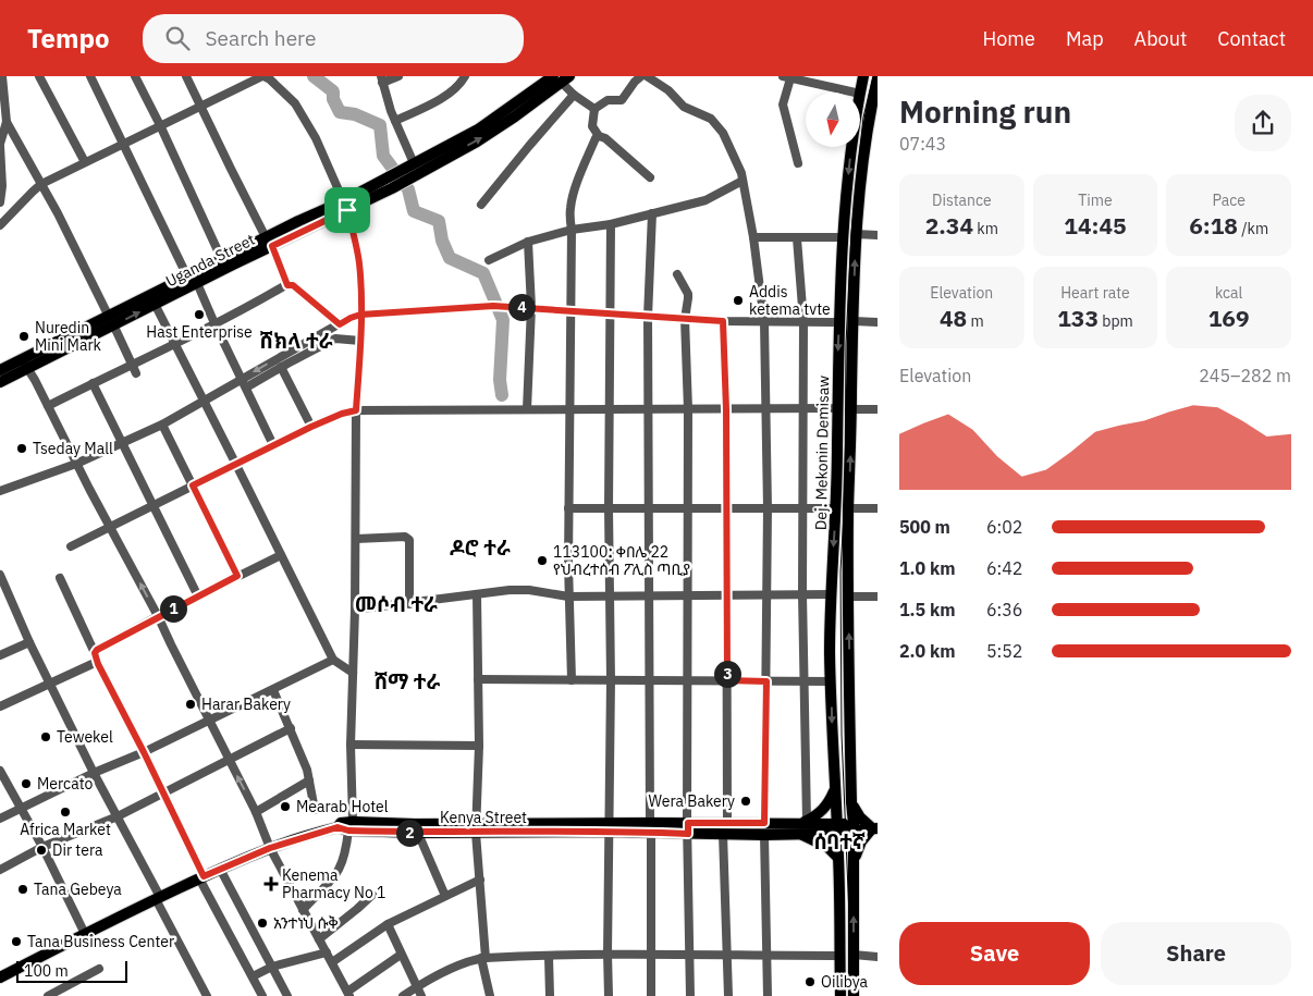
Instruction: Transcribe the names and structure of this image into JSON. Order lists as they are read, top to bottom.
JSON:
{
  "streets": {
    "main road": ["Uganda Street", "Dej. Mekonin Demisaw", "Kenya Street"]
  },
  "crossings": [
    ["Dej. Mekonin Demisaw", "Kenya Street"]
  ],
  "districts": [
    "ሸክላ ተራ",
    "ዶሮ ተራ",
    "መሶብ ተራ",
    "ሸማ ተራ",
    "ሰባተኛ"
  ],
  "places": {
    "other": [
      "Addis ketema tvte",
      "Hast Enterprise",
      "Nuredin Mini Mark",
      "Tseday Mall",
      "113100: ቀበሌ 22 የህብረተሰብ ፖሊስ ጣቢያ",
      "Harar Bakery",
      "Tewekel",
      "Mercato",
      "Wera Bakery",
      "Mearab Hotel",
      "Africa Market",
      "Dir tera",
      "Tana Gebeya",
      "አንተነህ ሱቅ",
      "Tana Business Center",
      "Oilibya"
    ],
    "health": ["Kenema Pharmacy No 1"]
  },
  "scale_bar": "100 m",
  "north": "bottom",
  "page": {
    "header": "Tempo",
    "search": "Search here",
    "nav": [
      "Home",
      "Map",
      "About",
      "Contact"
    ],
    "heading": ["Morning run", "07:43"],
    "stats": [
      ["Distance", "2.34 km"],
      ["Time", "14:45"],
      ["Pace", "6:18 /km"],
      ["Elevation", "48 m"],
      ["Heart rate", "133 bpm"],
      ["kcal", "169"]
    ],
    "pins": [
      "4",
      "1",
      "3",
      "2"
    ],
    "chart": ["Elevation", "245–282 m"],
    "list": [
      {
        "name": "500 m",
        "note": "6:02"
      },
      {
        "name": "1.0 km",
        "note": "6:42"
      },
      {
        "name": "1.5 km",
        "note": "6:36"
      },
      {
        "name": "2.0 km",
        "note": "5:52"
      }
    ],
    "buttons": ["Save", "Share"],
    "scale": "100 m"
  }
}
